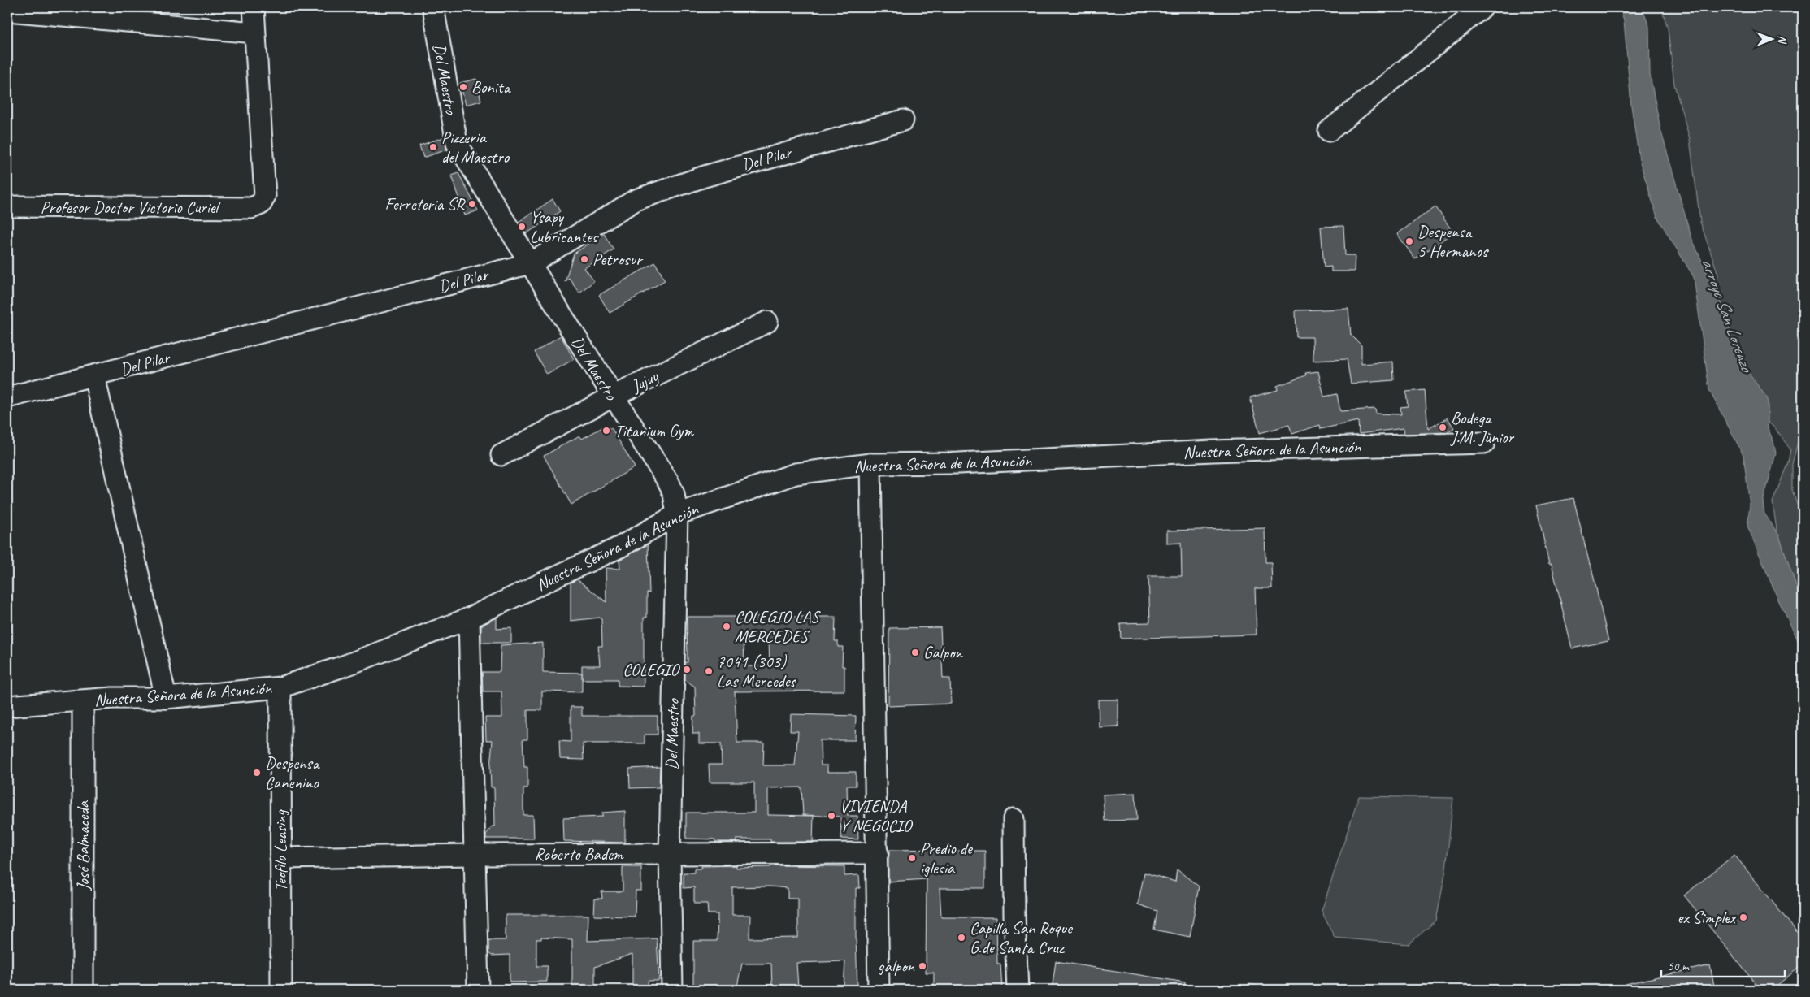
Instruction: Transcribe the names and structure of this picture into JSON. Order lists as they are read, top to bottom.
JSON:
{
  "streets": {
    "street": [
      "Del Maestro",
      "Del Pilar",
      "Profesor Doctor Victorio Curiel",
      "Jujuy",
      "Nuestra Señora de la Asunción",
      "José Balmaceda",
      "Teofilo Leasing",
      "Roberto Badem"
    ]
  },
  "crossings": [
    ["Del Maestro", "Del Pilar"],
    ["Del Maestro", "Jujuy"],
    ["Del Maestro", "Nuestra Señora de la Asunción"],
    ["Del Maestro", "Roberto Badem"],
    ["Nuestra Señora de la Asunción", "José Balmaceda"],
    ["Nuestra Señora de la Asunción", "Teofilo Leasing"],
    ["Teofilo Leasing", "Roberto Badem"]
  ],
  "water": ["arroyo San Lorenzo"],
  "places": [
    "Bonita",
    "Pizzeria del Maestro",
    "Ferreteria SR",
    "Ysapy Lubricantes",
    "Despensa 5 Hermanos",
    "Petrosur",
    "Bodega J.M. Junior",
    "Titanium Gym",
    "COLEGIO LAS MERCEDES",
    "Galpon",
    "COLEGIO",
    "7041 (303) Las Mercedes",
    "Despensa Canenino",
    "VIVIENDA Y NEGOCIO",
    "Predio de iglesia",
    "ex Simplex",
    "Capilla San Roque G.de Santa Cruz",
    "galpon"
  ],
  "scale_bar": "50 m",
  "north": "right"
}
